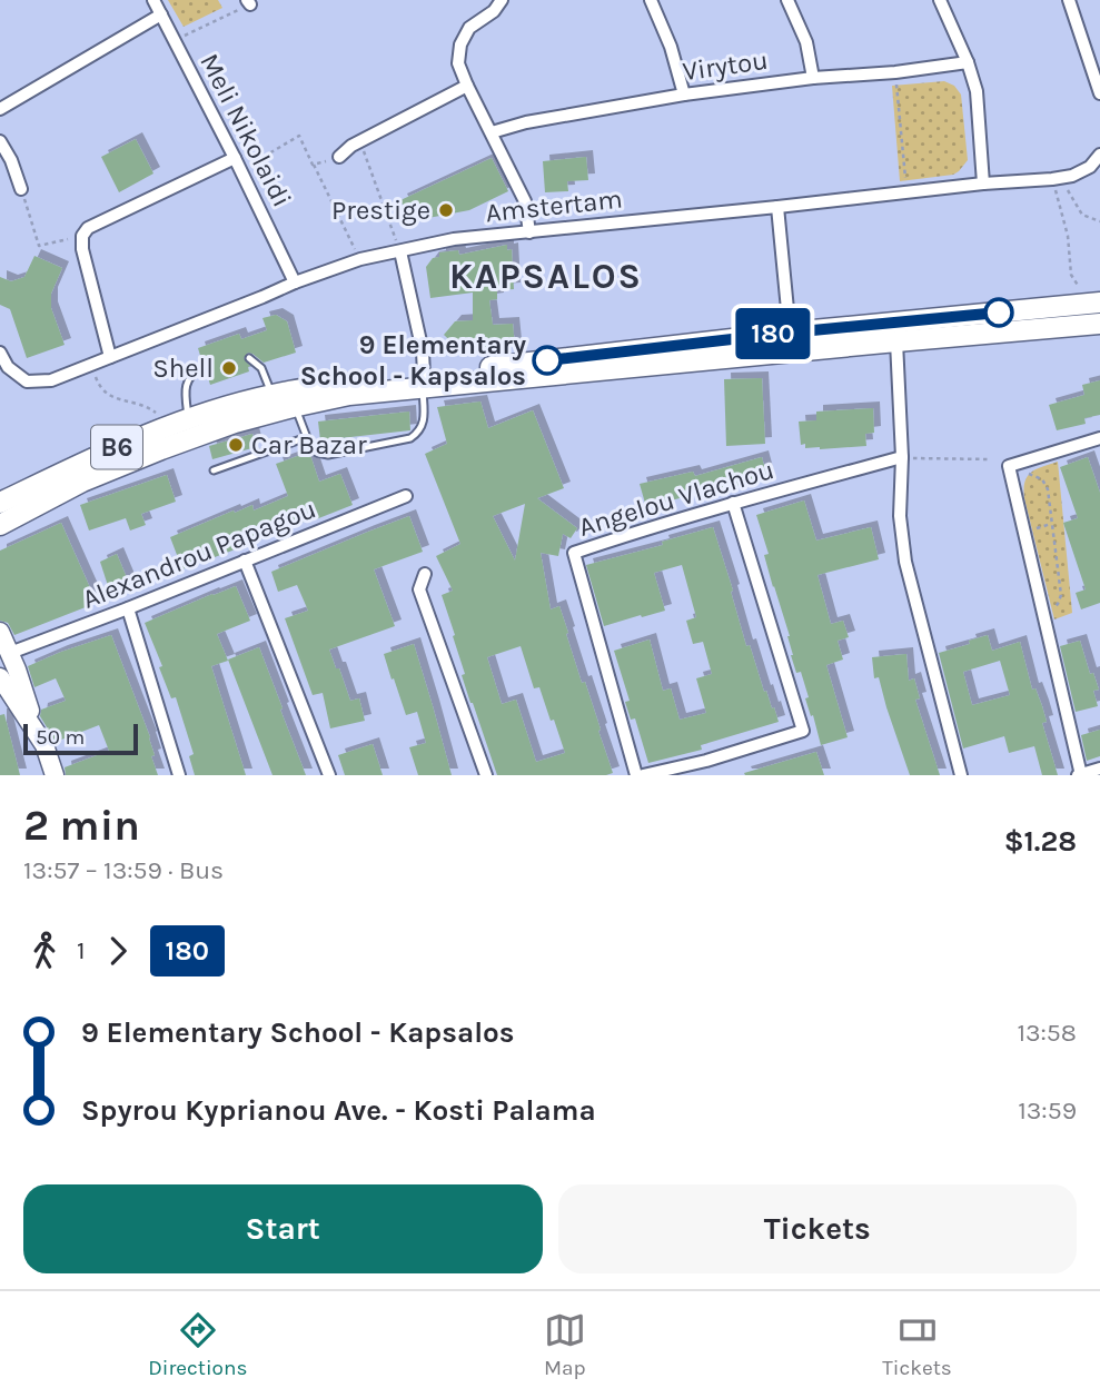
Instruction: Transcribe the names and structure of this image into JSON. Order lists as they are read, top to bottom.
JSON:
{
  "streets": {
    "main road": ["B6"],
    "street": [
      "Virytou",
      "Meli Nikolaidi",
      "Amstertam",
      "Angelou Vlachou",
      "Alexandrou Papagou"
    ]
  },
  "crossings": [
    ["Meli Nikolaidi", "Amstertam"]
  ],
  "districts": ["KAPSALOS"],
  "places": [
    "Prestige",
    "9 Elementary School - Kapsalos",
    "Shell",
    "Car Bazar"
  ],
  "lines": ["bus line 180"],
  "scale_bar": "50 m",
  "page": {
    "on_map": "180",
    "scale": "50 m",
    "heading": ["2 min", "13:57 – 13:59 · Bus", "$1.28"],
    "legs": ["1", "180"],
    "list": [
      {
        "name": "9 Elementary School - Kapsalos",
        "value": "13:58"
      },
      {
        "name": "Spyrou Kyprianou Ave. - Kosti Palama",
        "value": "13:59"
      }
    ],
    "buttons": ["Start", "Tickets"],
    "tabs": ["Directions", "Map", "Tickets"]
  }
}
